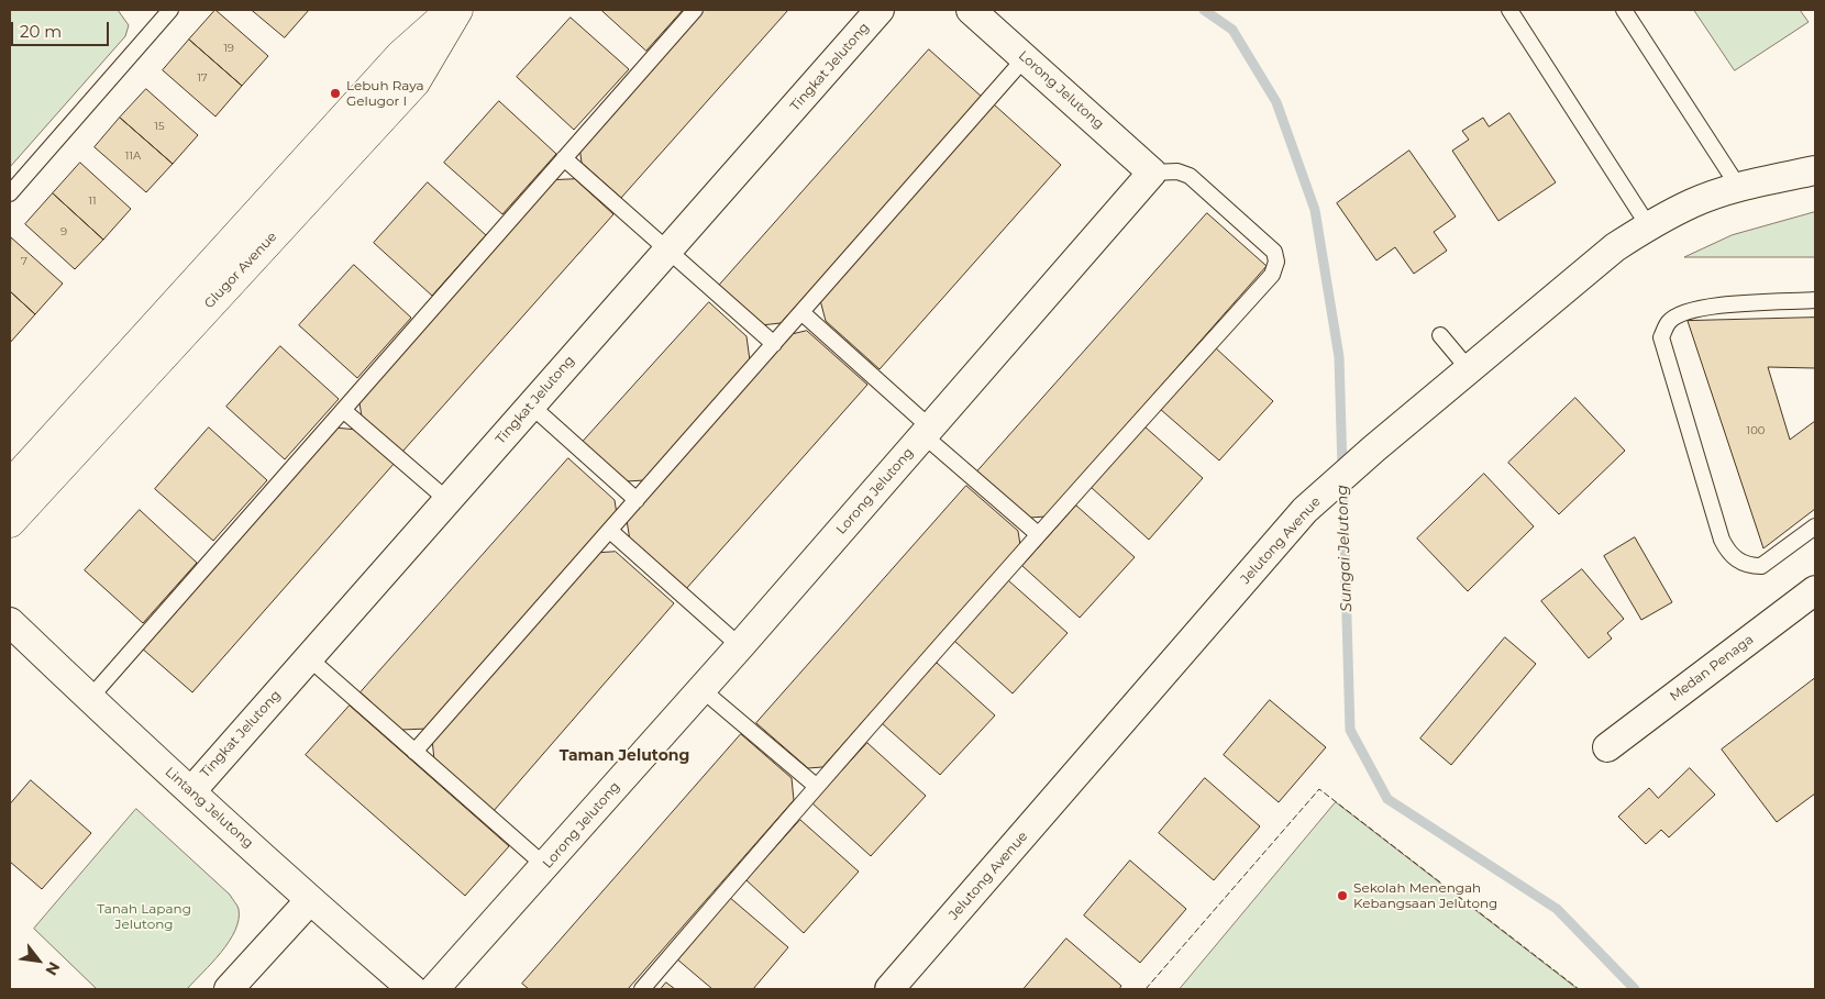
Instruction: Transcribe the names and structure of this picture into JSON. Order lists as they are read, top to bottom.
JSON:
{
  "streets": {
    "street": [
      "Tingkat Jelutong",
      "Lorong Jelutong",
      "Glugor Avenue",
      "Jelutong Avenue",
      "Medan Penaga",
      "Lintang Jelutong"
    ]
  },
  "crossings": [
    ["Tingkat Jelutong", "Lintang Jelutong"]
  ],
  "districts": ["Taman Jelutong"],
  "water": ["Sungai Jelutong"],
  "parks": ["Tanah Lapang Jelutong"],
  "places": ["Lebuh Raya Gelugor I", "Sekolah Menengah Kebangsaan Jelutong"],
  "house_numbers": [
    "19",
    "17",
    "15",
    "11A",
    "11",
    "9",
    "7",
    "100"
  ],
  "scale_bar": "20 m",
  "north": "bottom right"
}
